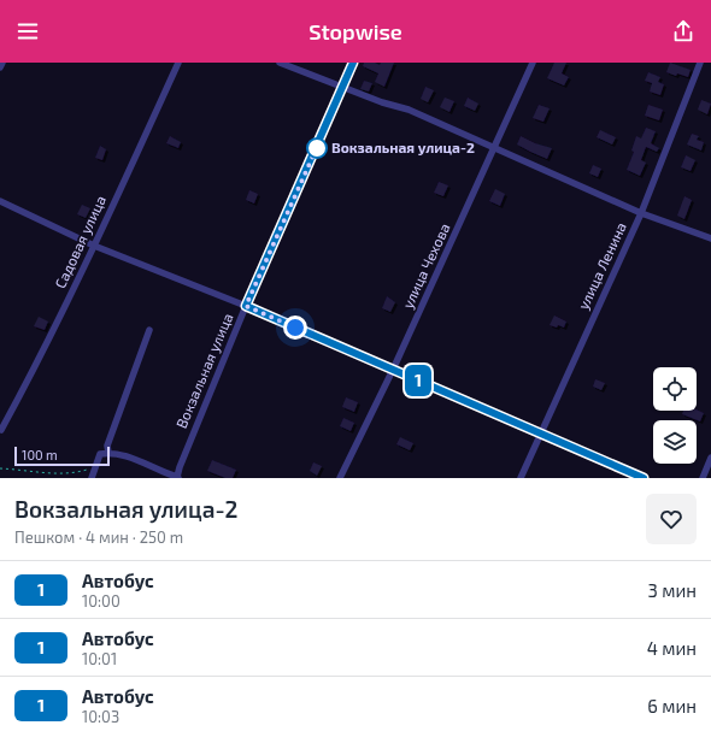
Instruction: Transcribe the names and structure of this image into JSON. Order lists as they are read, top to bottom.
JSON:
{
  "streets": {
    "street": [
      "Садовая улица",
      "улица Чехова",
      "улица Ленина",
      "Вокзальная улица"
    ]
  },
  "places": ["Вокзальная улица-2"],
  "lines": ["bus line 1"],
  "scale_bar": "100 m",
  "page": {
    "header": "Stopwise",
    "on_map": "1",
    "scale": "100 m",
    "heading": ["Вокзальная улица-2", "Пешком · 4 мин · 250 m"],
    "list": [
      {
        "mark": "1",
        "name": "Автобус",
        "note": "10:00",
        "value": "3 мин"
      },
      {
        "mark": "1",
        "name": "Автобус",
        "note": "10:01",
        "value": "4 мин"
      },
      {
        "mark": "1",
        "name": "Автобус",
        "note": "10:03",
        "value": "6 мин"
      }
    ]
  }
}
